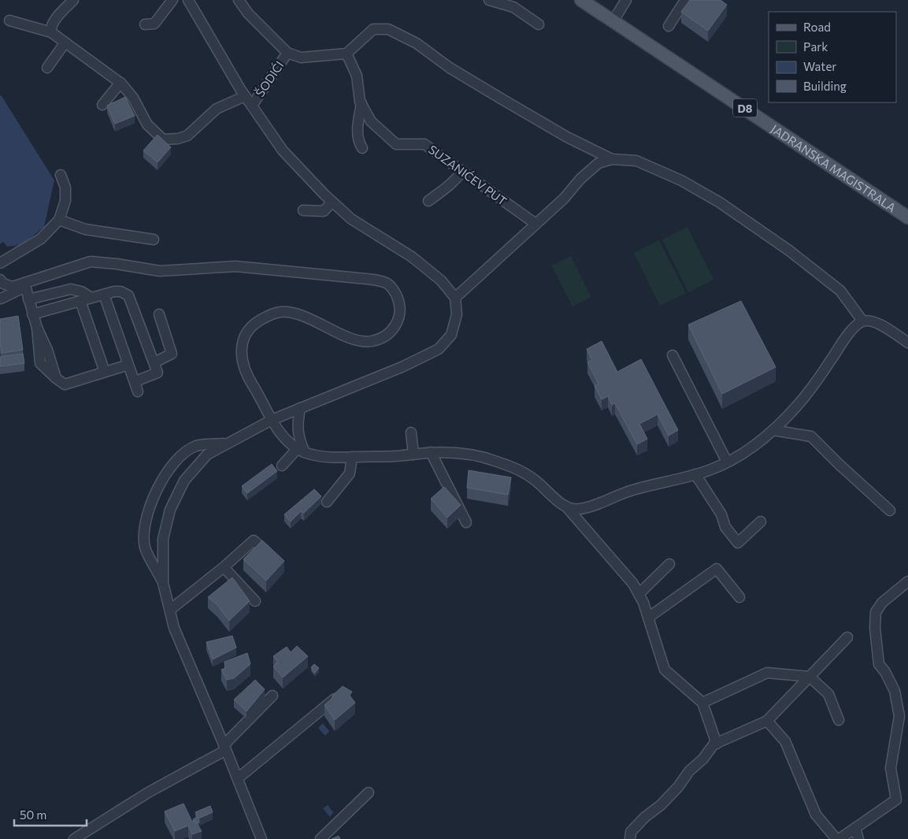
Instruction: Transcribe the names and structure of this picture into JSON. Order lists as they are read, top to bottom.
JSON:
{
  "streets": {
    "main road": ["D8", "JADRANSKA MAGISTRALA"],
    "street": ["ŠODIĆI", "SUZANIĆEV PUT"]
  },
  "legend": [
    "Road",
    "Park",
    "Water",
    "Building"
  ],
  "scale_bar": "50 m"
}
